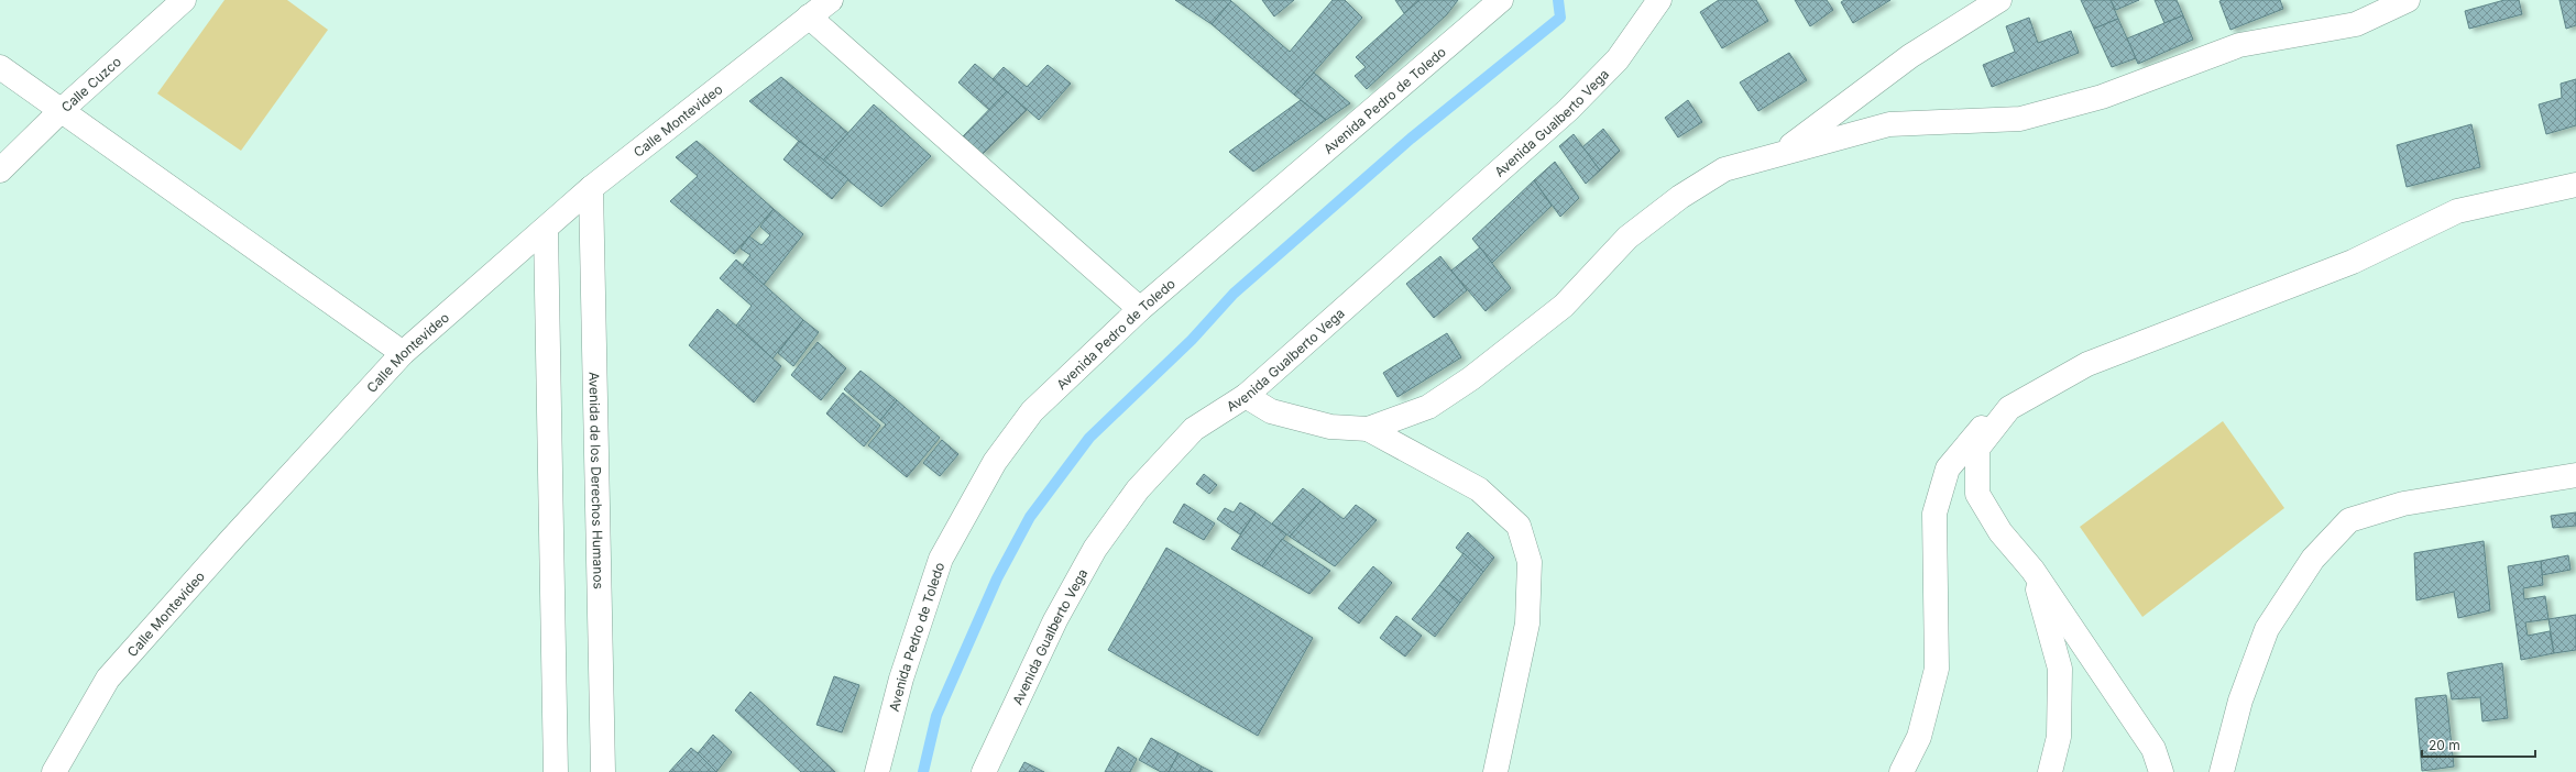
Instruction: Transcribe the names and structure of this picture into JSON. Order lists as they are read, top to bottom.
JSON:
{
  "streets": {
    "street": [
      "Calle Cuzco",
      "Avenida Pedro de Toledo",
      "Calle Montevideo",
      "Avenida Gualberto Vega",
      "Avenida de los Derechos Humanos"
    ]
  },
  "crossings": [
    ["Calle Montevideo", "Avenida de los Derechos Humanos"]
  ],
  "scale_bar": "20 m"
}
